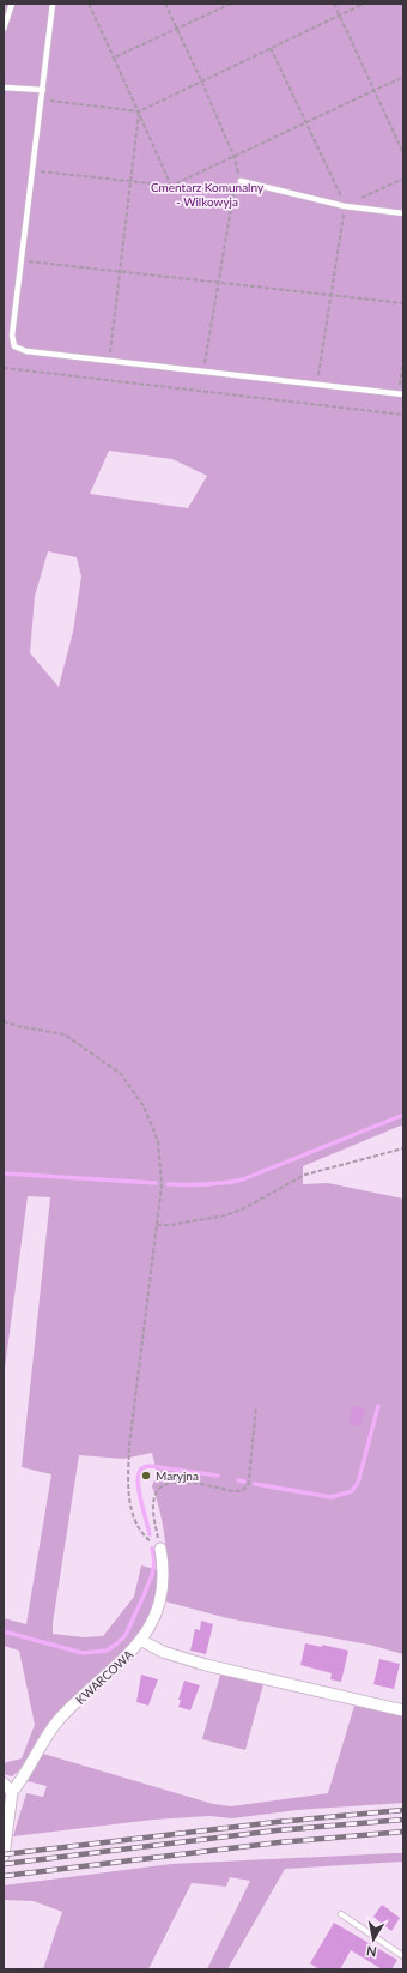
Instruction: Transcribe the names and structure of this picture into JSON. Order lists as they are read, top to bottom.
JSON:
{
  "streets": {
    "street": ["KWARCOWA"]
  },
  "parks": ["Cmentarz Komunalny - Wilkowyja"],
  "places": ["Maryjna"],
  "north": "bottom"
}
